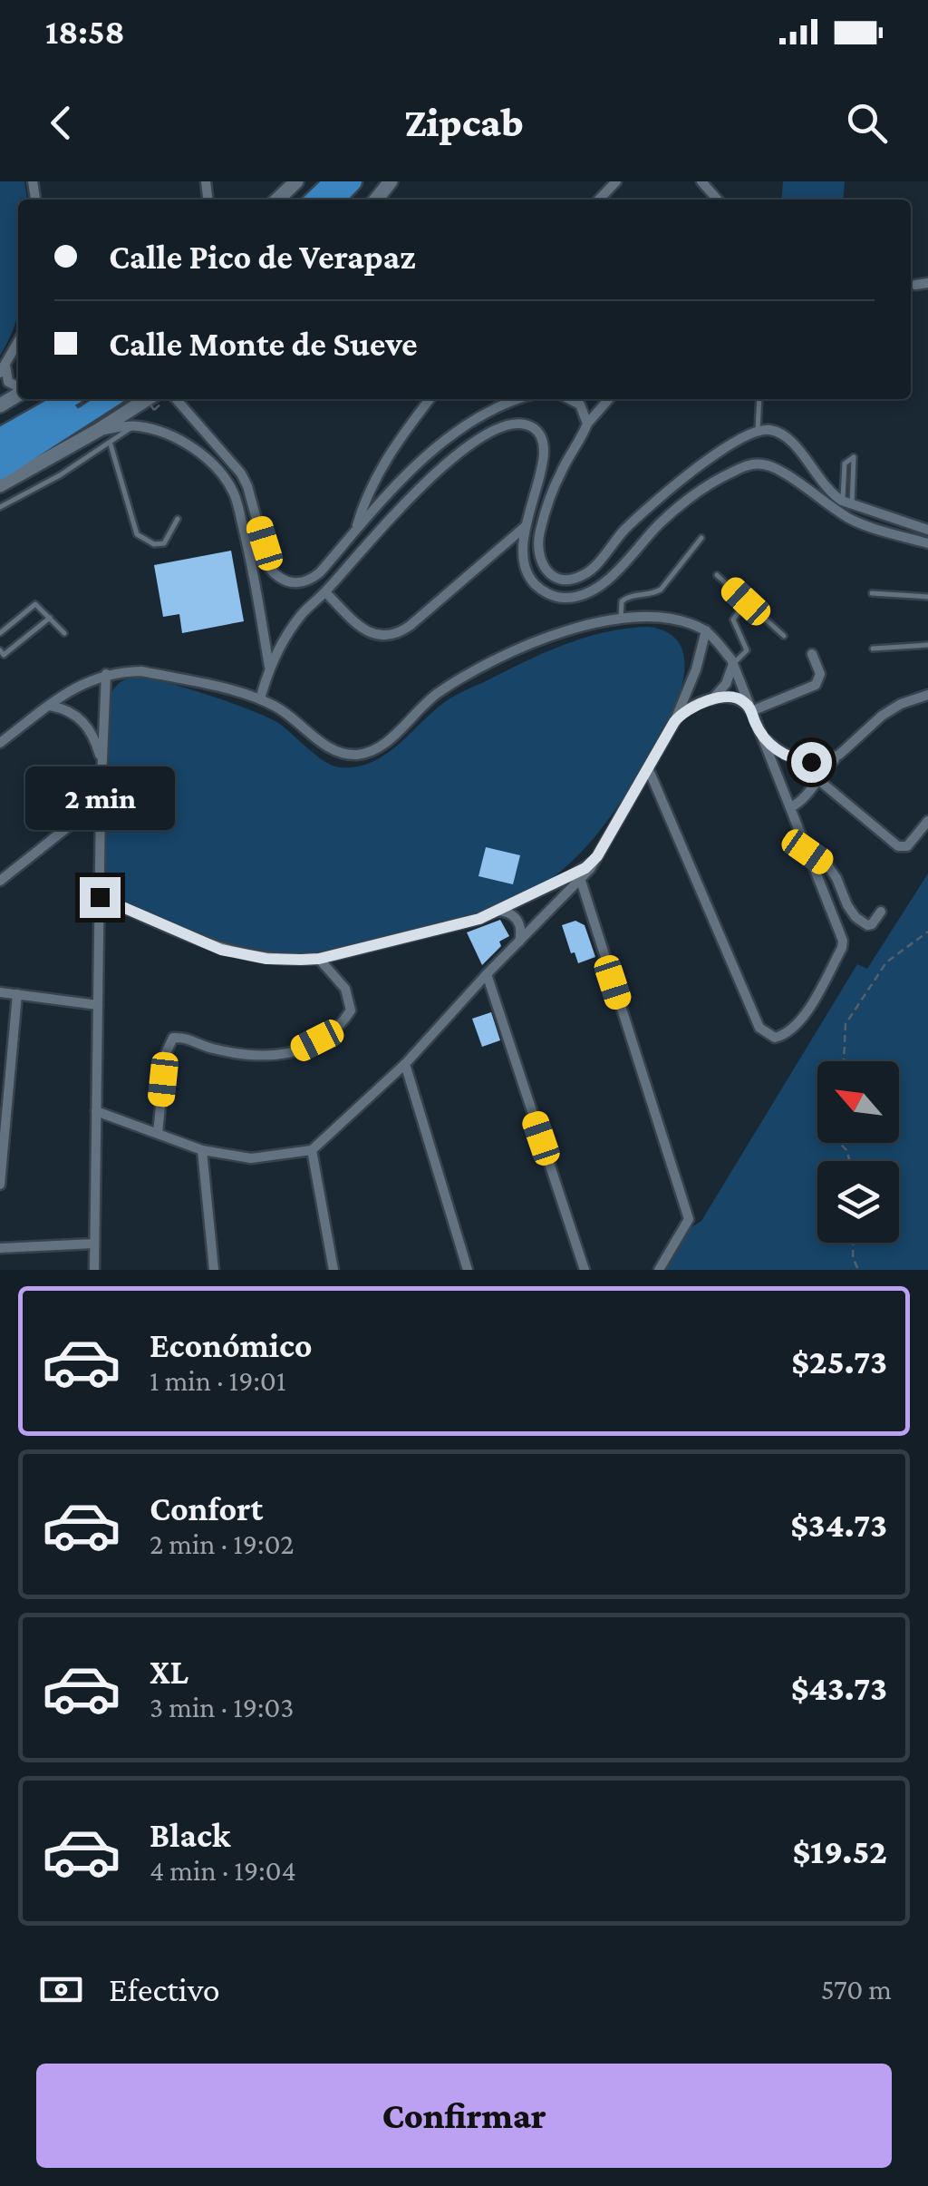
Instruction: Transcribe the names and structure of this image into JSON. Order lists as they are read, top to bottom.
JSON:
{
  "north": "top left",
  "page": {
    "status": "18:58",
    "header": "Zipcab",
    "banner": ["Calle Pico de Verapaz", "Calle Monte de Sueve"],
    "bubble": "2 min",
    "list": [
      {
        "name": "Económico",
        "note": "1 min · 19:01",
        "value": "$25.73"
      },
      {
        "name": "Confort",
        "note": "2 min · 19:02",
        "value": "$34.73"
      },
      {
        "name": "XL",
        "note": "3 min · 19:03",
        "value": "$43.73"
      },
      {
        "name": "Black",
        "note": "4 min · 19:04",
        "value": "$19.52"
      }
    ],
    "pay": ["Efectivo", "570 m"],
    "buttons": "Confirmar"
  }
}
